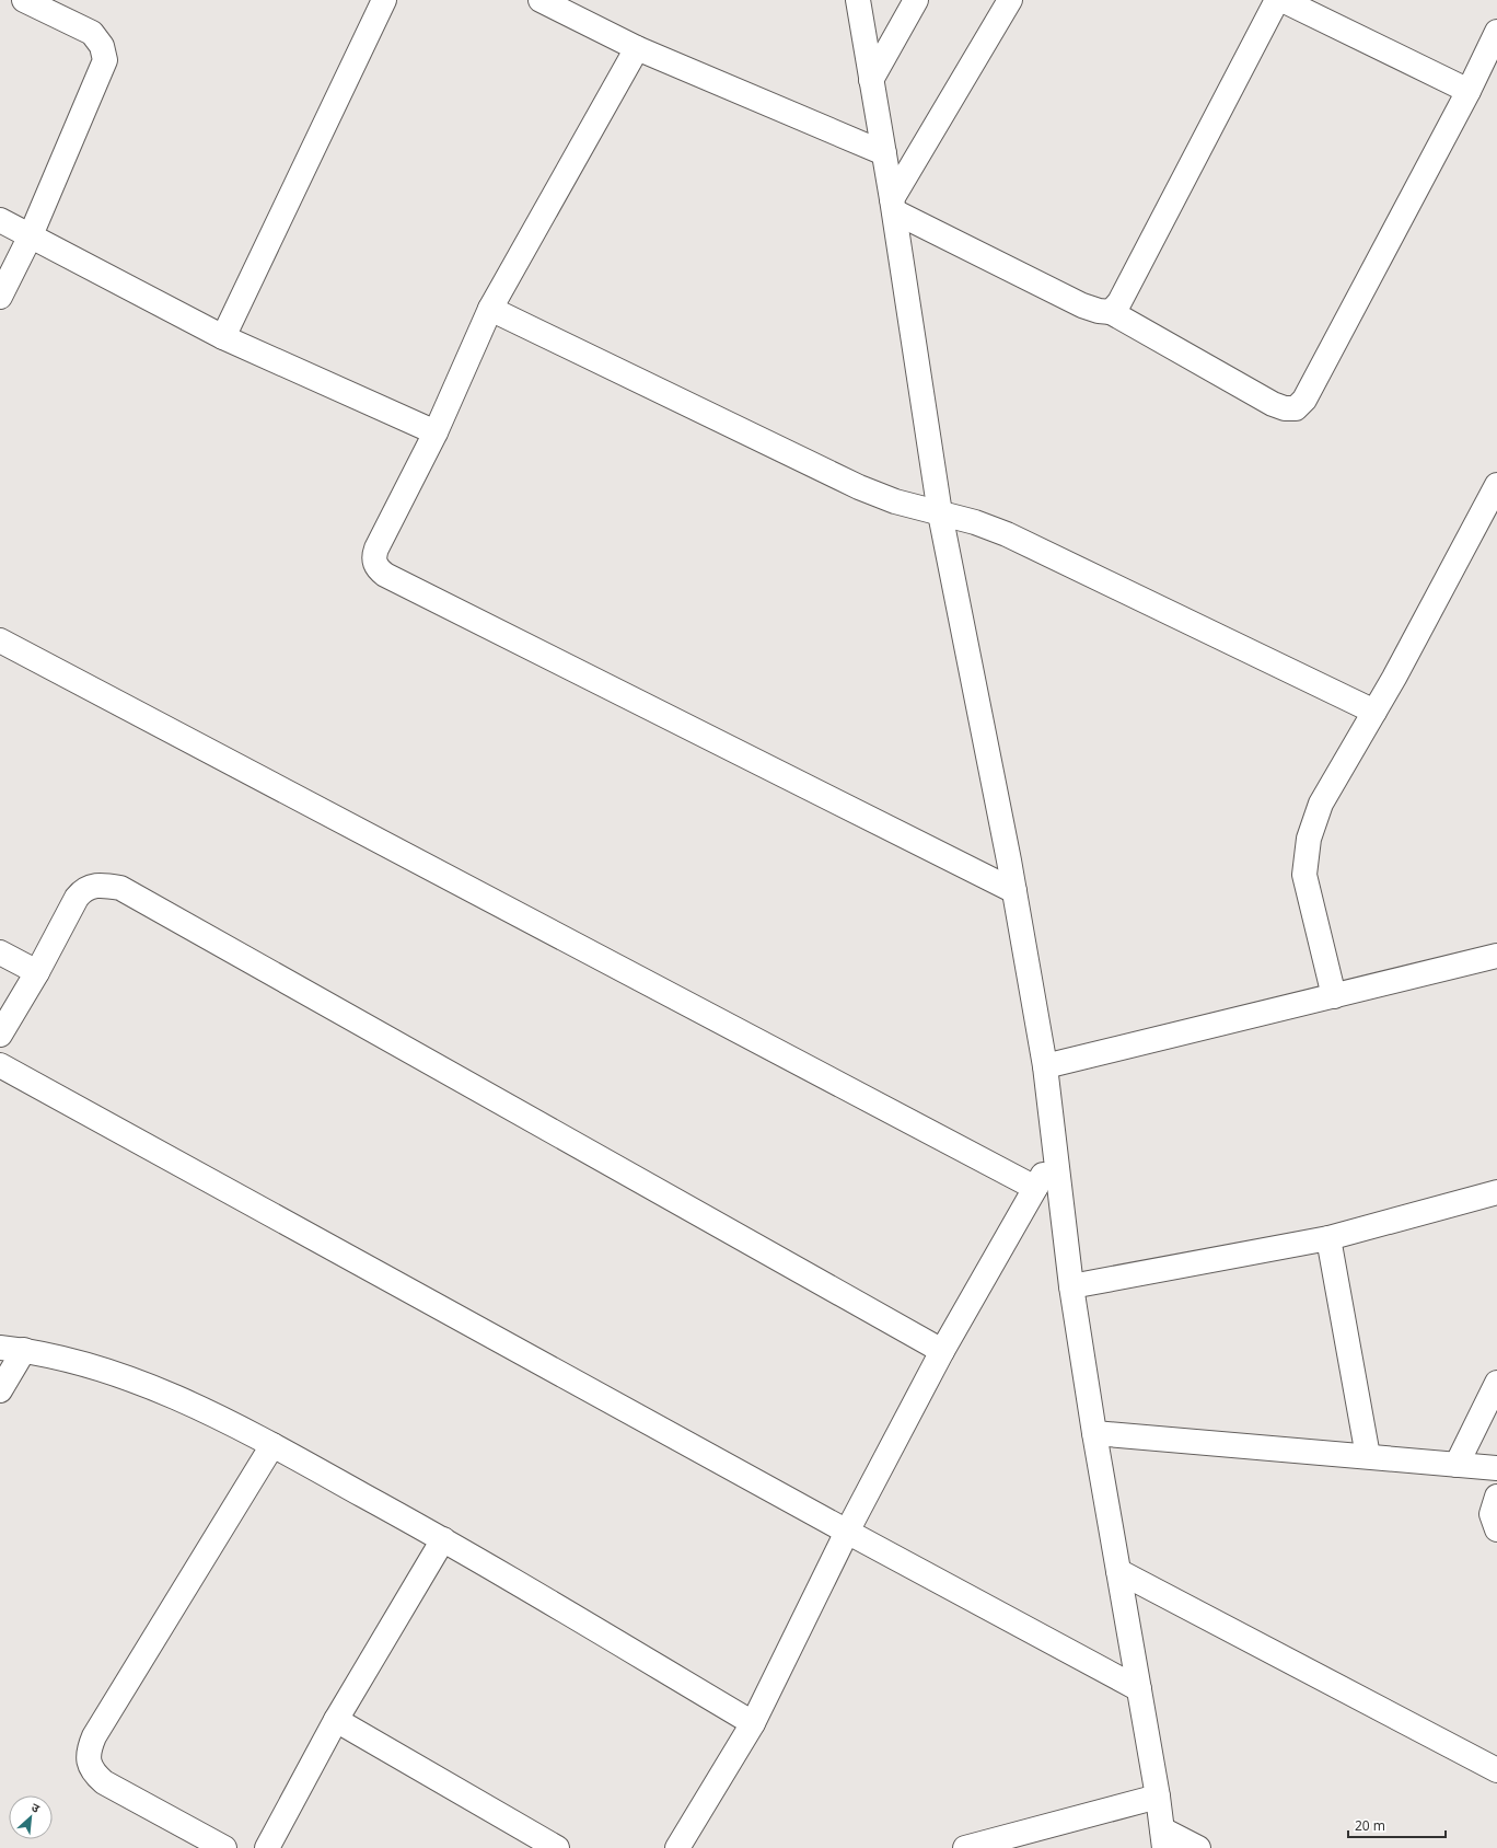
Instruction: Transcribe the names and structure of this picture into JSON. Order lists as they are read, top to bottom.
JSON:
{
  "scale_bar": "20 m",
  "north": "top right"
}
